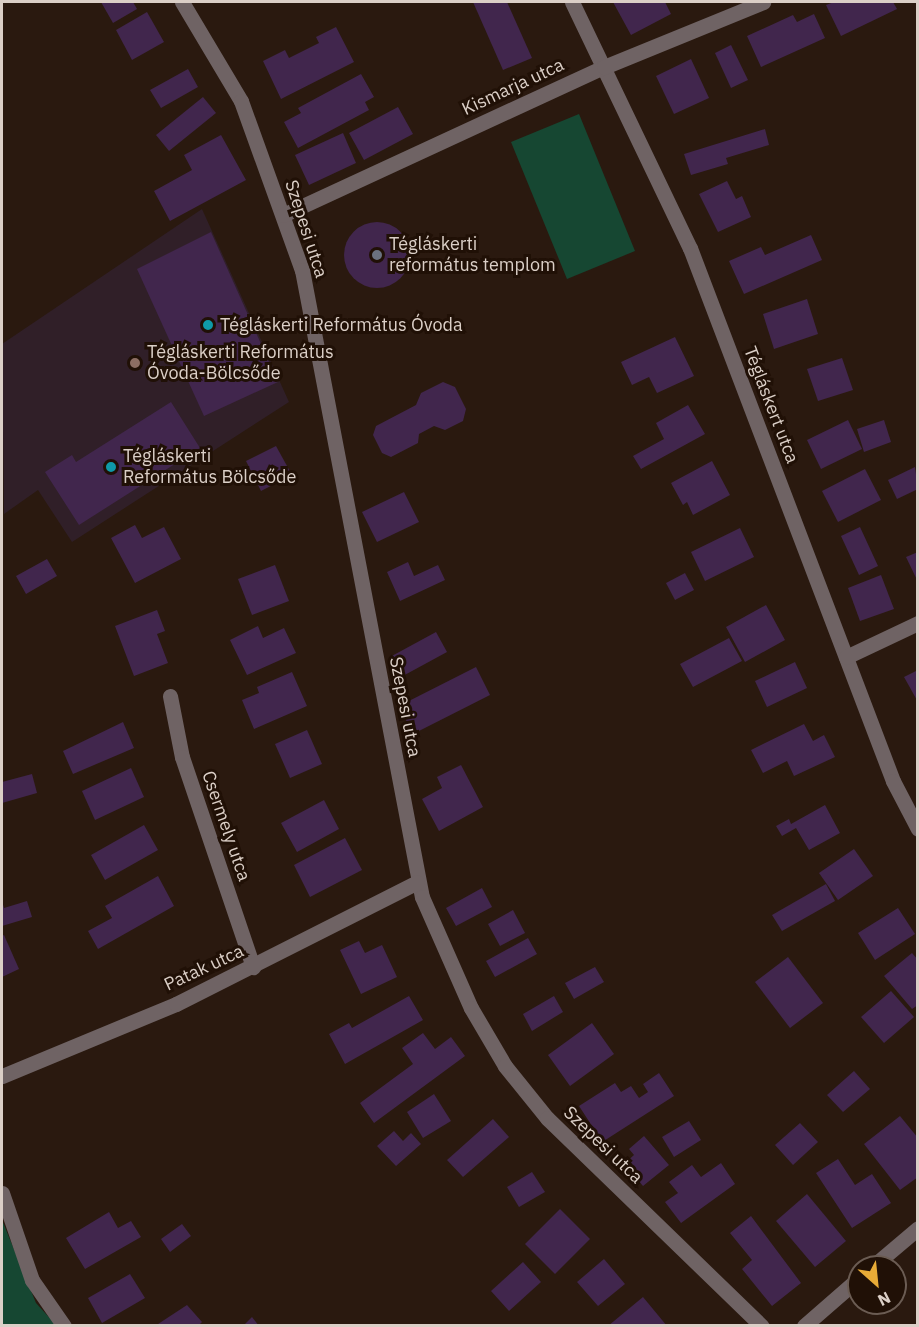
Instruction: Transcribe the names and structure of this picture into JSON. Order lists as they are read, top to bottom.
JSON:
{
  "streets": {
    "street": [
      "Kismarja utca",
      "Szepesi utca",
      "Tégláskert utca",
      "Csermely utca",
      "Patak utca"
    ]
  },
  "crossings": [
    ["Kismarja utca", "Szepesi utca"],
    ["Kismarja utca", "Tégláskert utca"],
    ["Szepesi utca", "Patak utca"],
    ["Csermely utca", "Patak utca"]
  ],
  "places": [
    "Tégláskerti református templom",
    "Tégláskerti Református Óvoda",
    "Tégláskerti Református Óvoda-Bölcsőde",
    "Tégláskerti Református Bölcsőde"
  ],
  "north": "bottom right"
}
